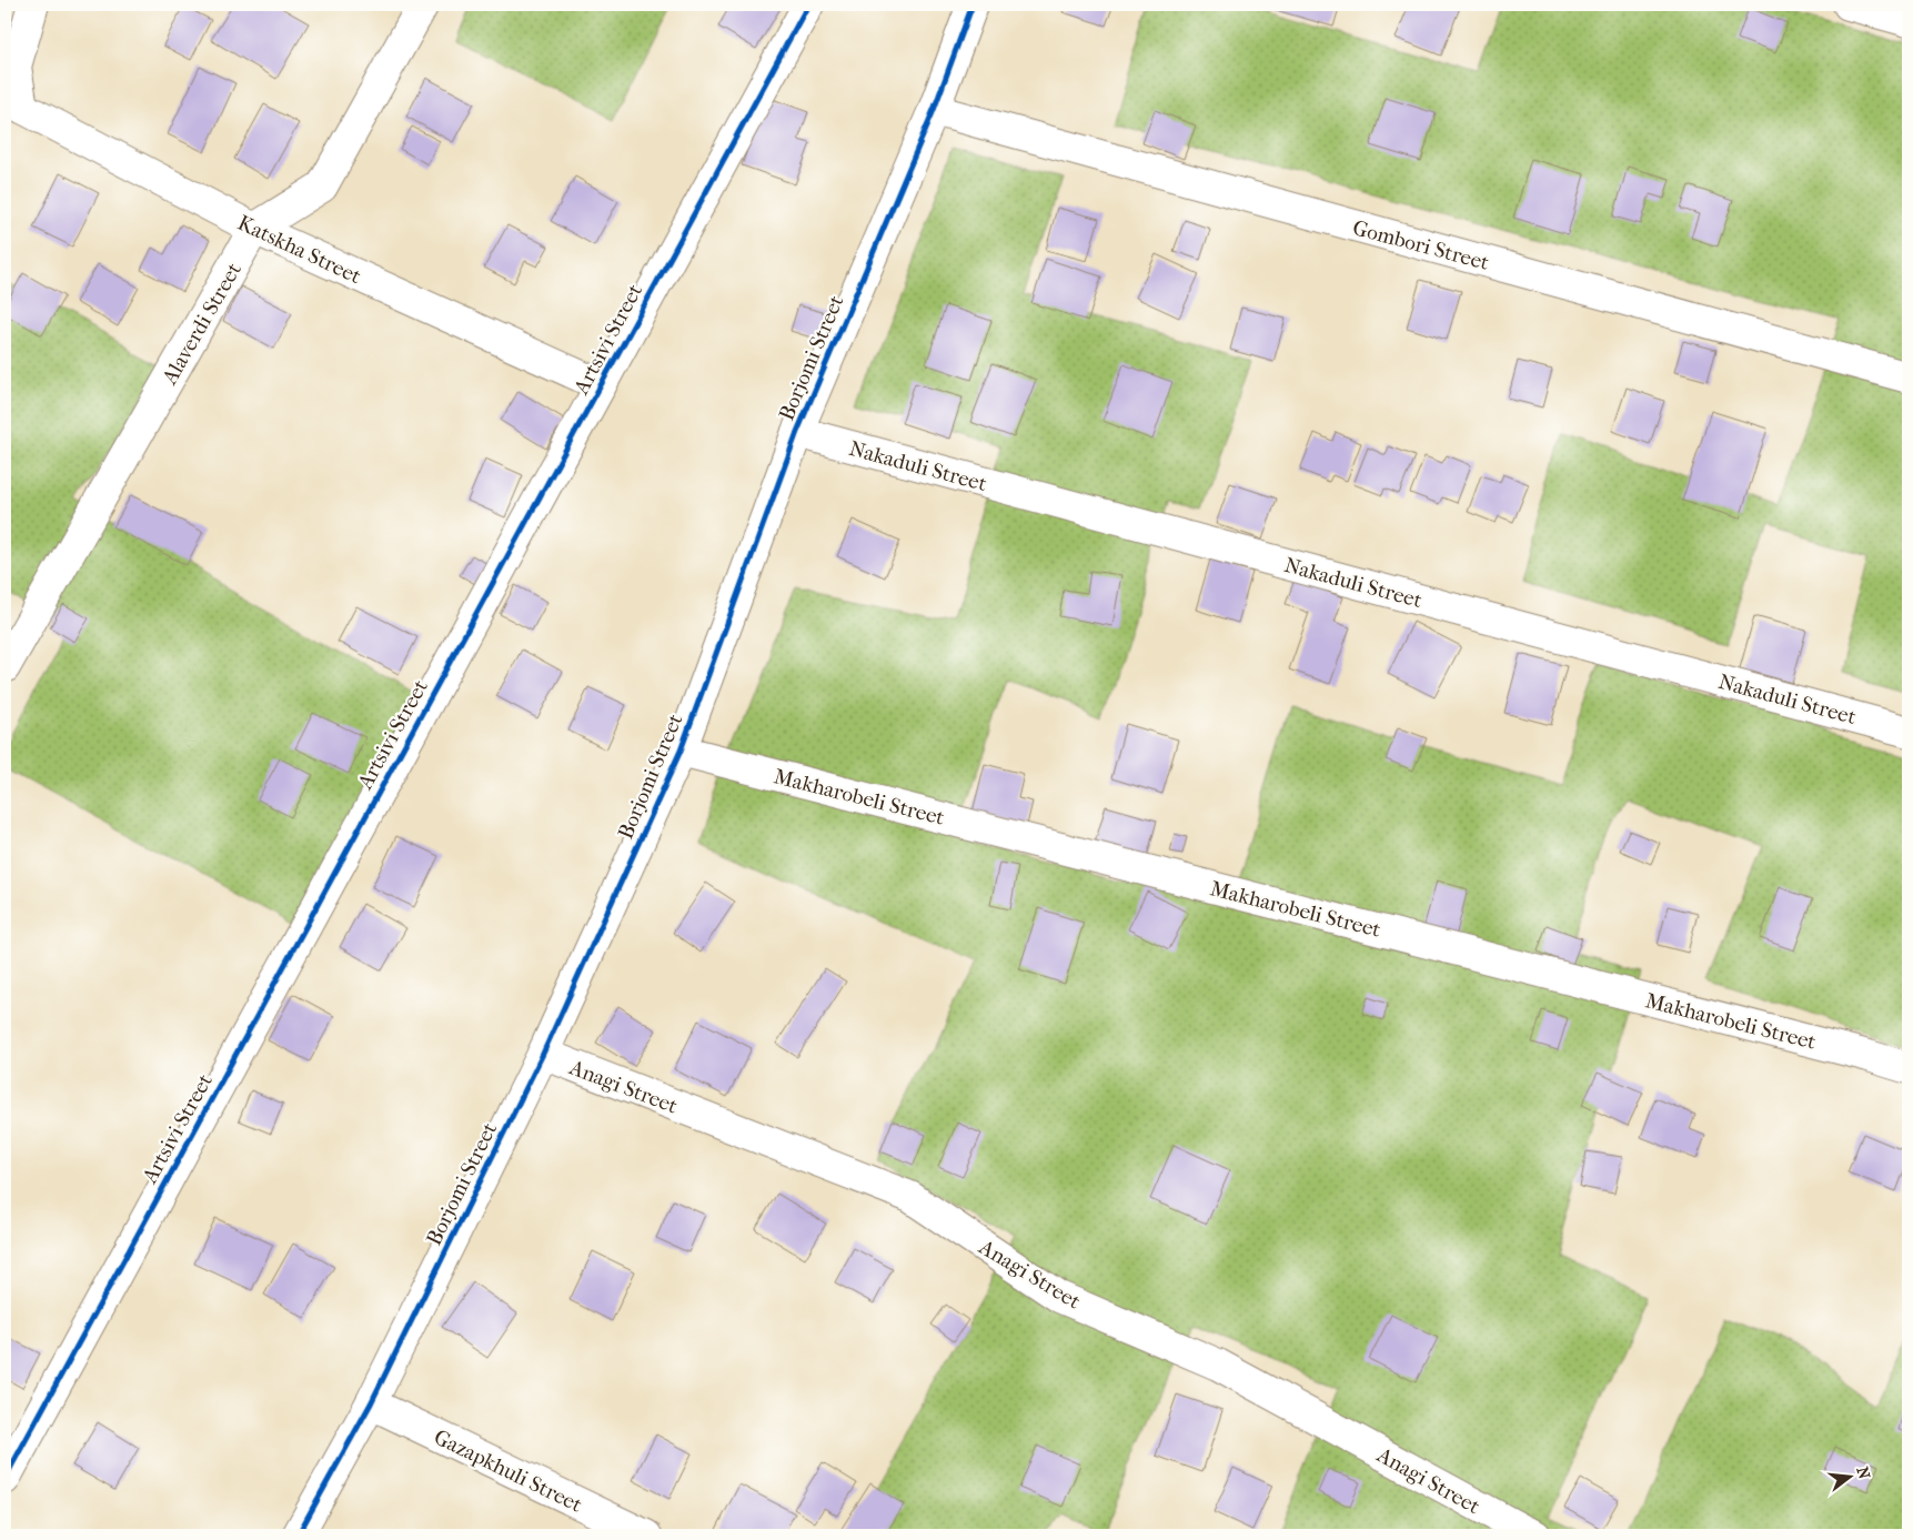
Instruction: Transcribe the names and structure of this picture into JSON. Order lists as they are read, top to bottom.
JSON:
{
  "streets": {
    "street": [
      "Gombori Street",
      "Katskha Street",
      "Alaverdi Street",
      "Artsivi Street",
      "Borjomi Street",
      "Nakaduli Street",
      "Makharobeli Street",
      "Anagi Street",
      "Gazapkhuli Street"
    ]
  },
  "crossings": [
    ["Gombori Street", "Borjomi Street"],
    ["Katskha Street", "Alaverdi Street"],
    ["Katskha Street", "Artsivi Street"],
    ["Borjomi Street", "Nakaduli Street"],
    ["Borjomi Street", "Makharobeli Street"],
    ["Borjomi Street", "Anagi Street"],
    ["Borjomi Street", "Gazapkhuli Street"]
  ],
  "north": "right"
}
